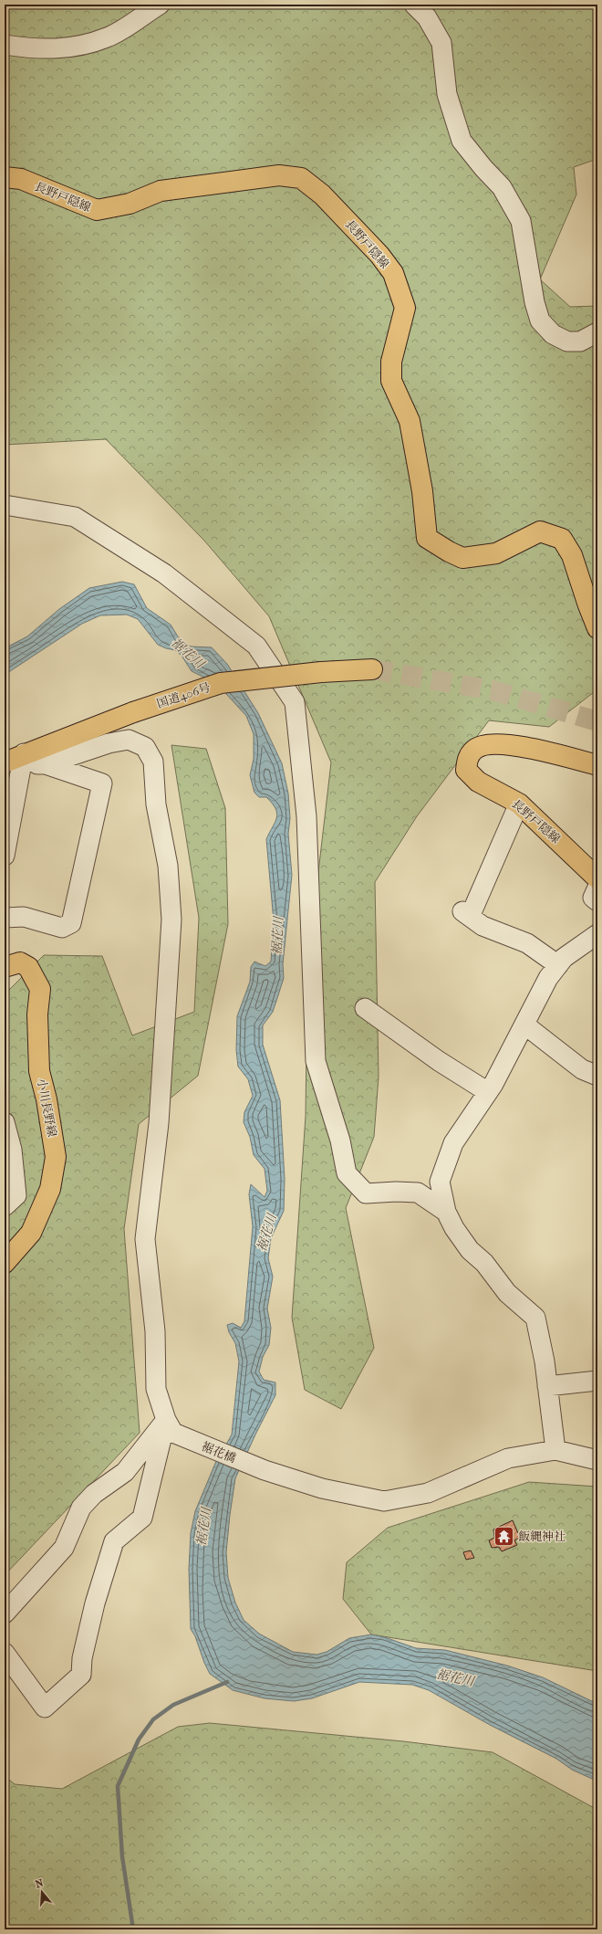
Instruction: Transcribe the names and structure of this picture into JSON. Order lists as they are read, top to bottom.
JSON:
{
  "streets": {
    "main road": ["長野戸隠線", "国道406号", "小川長野線"],
    "street": ["裾花橋"]
  },
  "water": ["裾花川"],
  "places": {
    "temple": ["飯縄神社"]
  },
  "north": "top"
}
